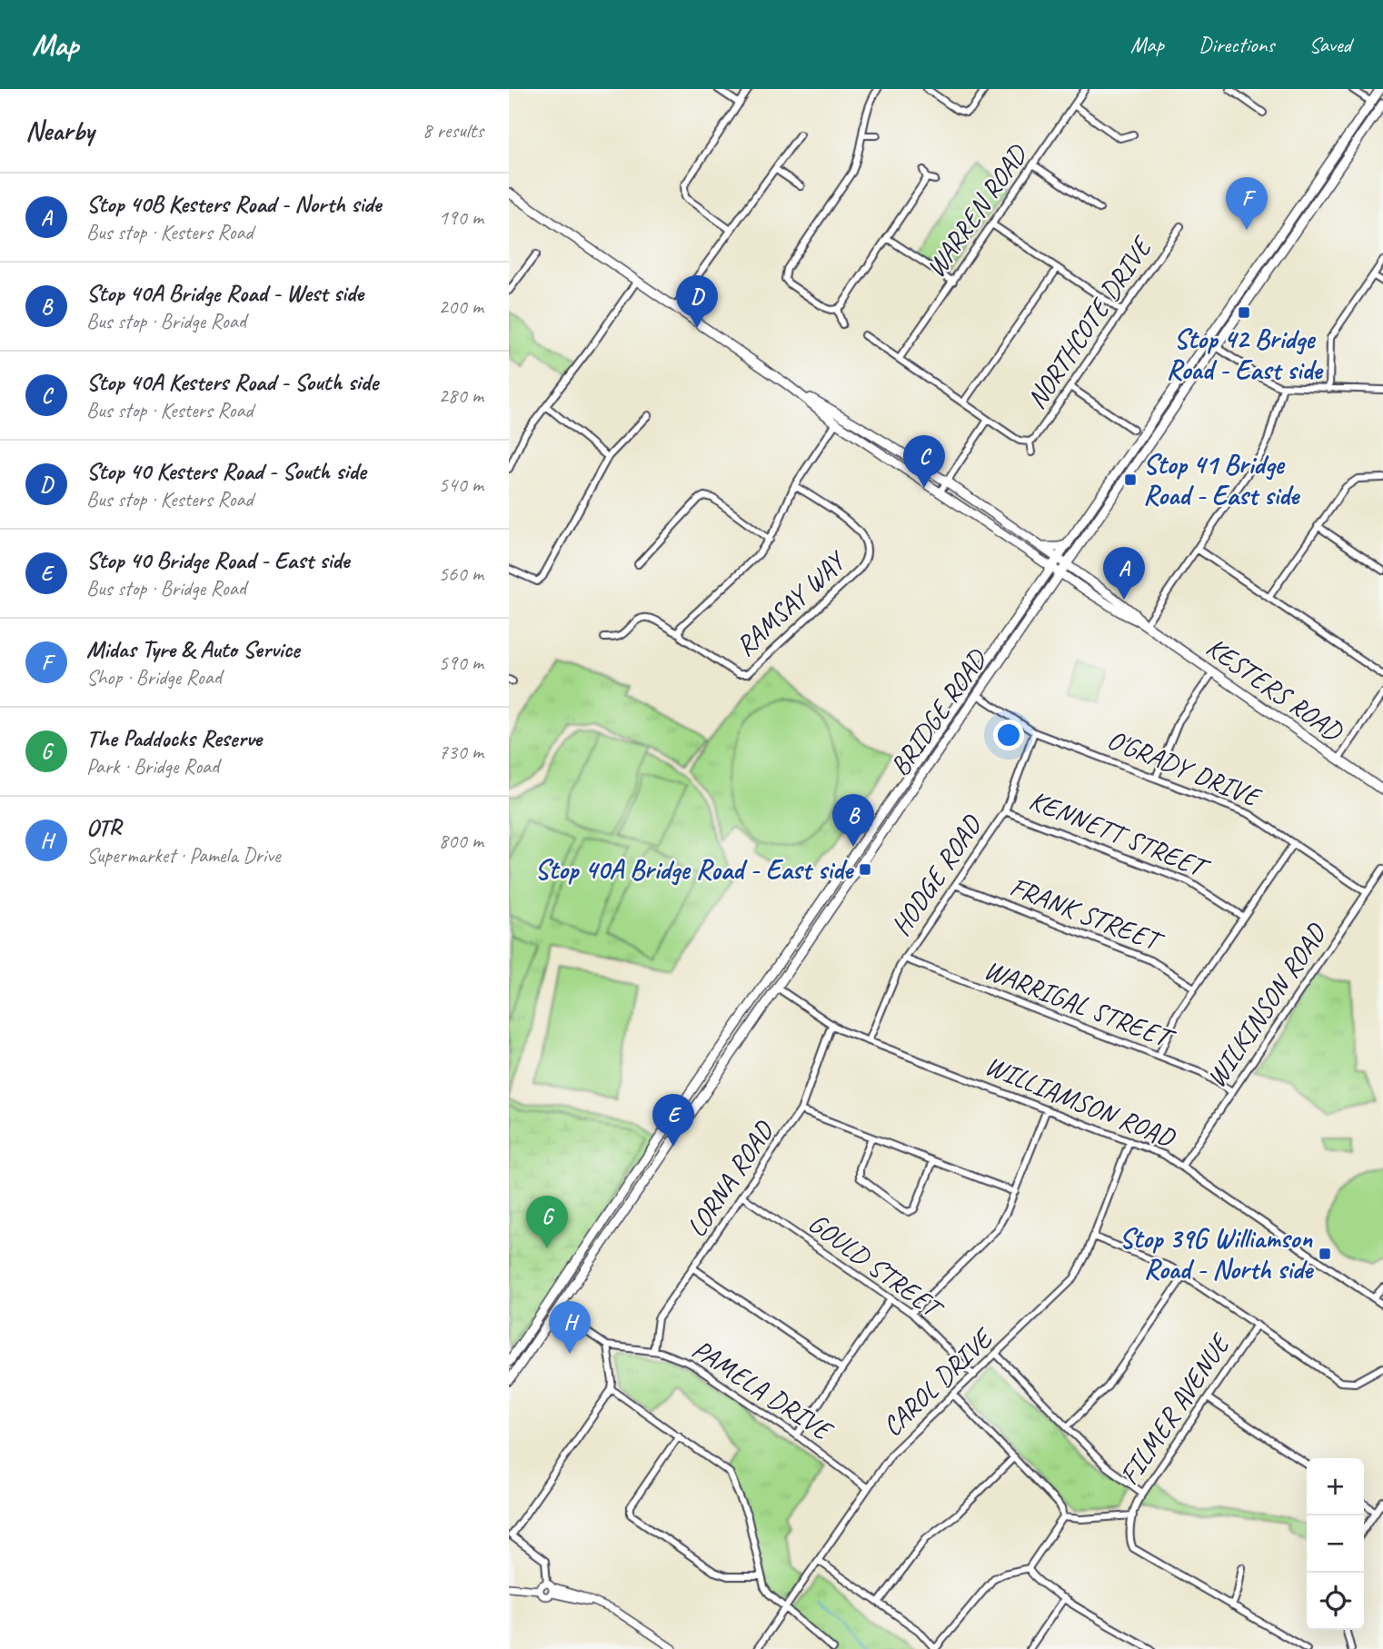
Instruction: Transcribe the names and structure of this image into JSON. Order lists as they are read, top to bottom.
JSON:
{
  "streets": {
    "main road": ["KESTERS ROAD", "BRIDGE ROAD"],
    "street": [
      "WARREN ROAD",
      "NORTHCOTE DRIVE",
      "RAMSAY WAY",
      "O'GRADY DRIVE",
      "KENNETT STREET",
      "HODGE ROAD",
      "FRANK STREET",
      "WARRIGAL STREET",
      "WILKINSON ROAD",
      "WILLIAMSON ROAD",
      "LORNA ROAD",
      "GOULD STREET",
      "CAROL DRIVE",
      "PAMELA DRIVE",
      "FILMER AVENUE"
    ]
  },
  "crossings": [
    ["WARREN ROAD", "NORTHCOTE DRIVE"],
    ["KESTERS ROAD", "BRIDGE ROAD"],
    ["BRIDGE ROAD", "O'GRADY DRIVE"],
    ["BRIDGE ROAD", "WILLIAMSON ROAD"],
    ["BRIDGE ROAD", "PAMELA DRIVE"],
    ["O'GRADY DRIVE", "HODGE ROAD"],
    ["O'GRADY DRIVE", "WILKINSON ROAD"],
    ["KENNETT STREET", "HODGE ROAD"],
    ["HODGE ROAD", "FRANK STREET"],
    ["HODGE ROAD", "WARRIGAL STREET"],
    ["HODGE ROAD", "WILLIAMSON ROAD"],
    ["WARRIGAL STREET", "WILKINSON ROAD"],
    ["WILKINSON ROAD", "WILLIAMSON ROAD"],
    ["WILLIAMSON ROAD", "LORNA ROAD"],
    ["WILLIAMSON ROAD", "CAROL DRIVE"],
    ["LORNA ROAD", "GOULD STREET"],
    ["LORNA ROAD", "PAMELA DRIVE"],
    ["GOULD STREET", "CAROL DRIVE"],
    ["CAROL DRIVE", "PAMELA DRIVE"]
  ],
  "places": {
    "transit": [
      "Stop 42 Bridge Road - East side",
      "Stop 41 Bridge Road - East side",
      "Stop 40A Bridge Road - East side",
      "Stop 39G Williamson Road - North side"
    ]
  },
  "page": {
    "header": "Map",
    "nav": ["Map", "Directions", "Saved"],
    "heading": ["Nearby", "8 results"],
    "list": [
      {
        "mark": "A",
        "name": "Stop 40B Kesters Road - North side",
        "note": "Bus stop · Kesters Road",
        "value": "190 m"
      },
      {
        "mark": "B",
        "name": "Stop 40A Bridge Road - West side",
        "note": "Bus stop · Bridge Road",
        "value": "200 m"
      },
      {
        "mark": "C",
        "name": "Stop 40A Kesters Road - South side",
        "note": "Bus stop · Kesters Road",
        "value": "280 m"
      },
      {
        "mark": "D",
        "name": "Stop 40 Kesters Road - South side",
        "note": "Bus stop · Kesters Road",
        "value": "540 m"
      },
      {
        "mark": "E",
        "name": "Stop 40 Bridge Road - East side",
        "note": "Bus stop · Bridge Road",
        "value": "560 m"
      },
      {
        "mark": "F",
        "name": "Midas Tyre & Auto Service",
        "note": "Shop · Bridge Road",
        "value": "590 m"
      },
      {
        "mark": "G",
        "name": "The Paddocks Reserve",
        "note": "Park · Bridge Road",
        "value": "730 m"
      },
      {
        "mark": "H",
        "name": "OTR",
        "note": "Supermarket · Pamela Drive",
        "value": "800 m"
      }
    ],
    "pins": [
      "F",
      "D",
      "C",
      "A",
      "B",
      "E",
      "G",
      "H"
    ],
    "map_buttons": ["+", "−"]
  }
}
